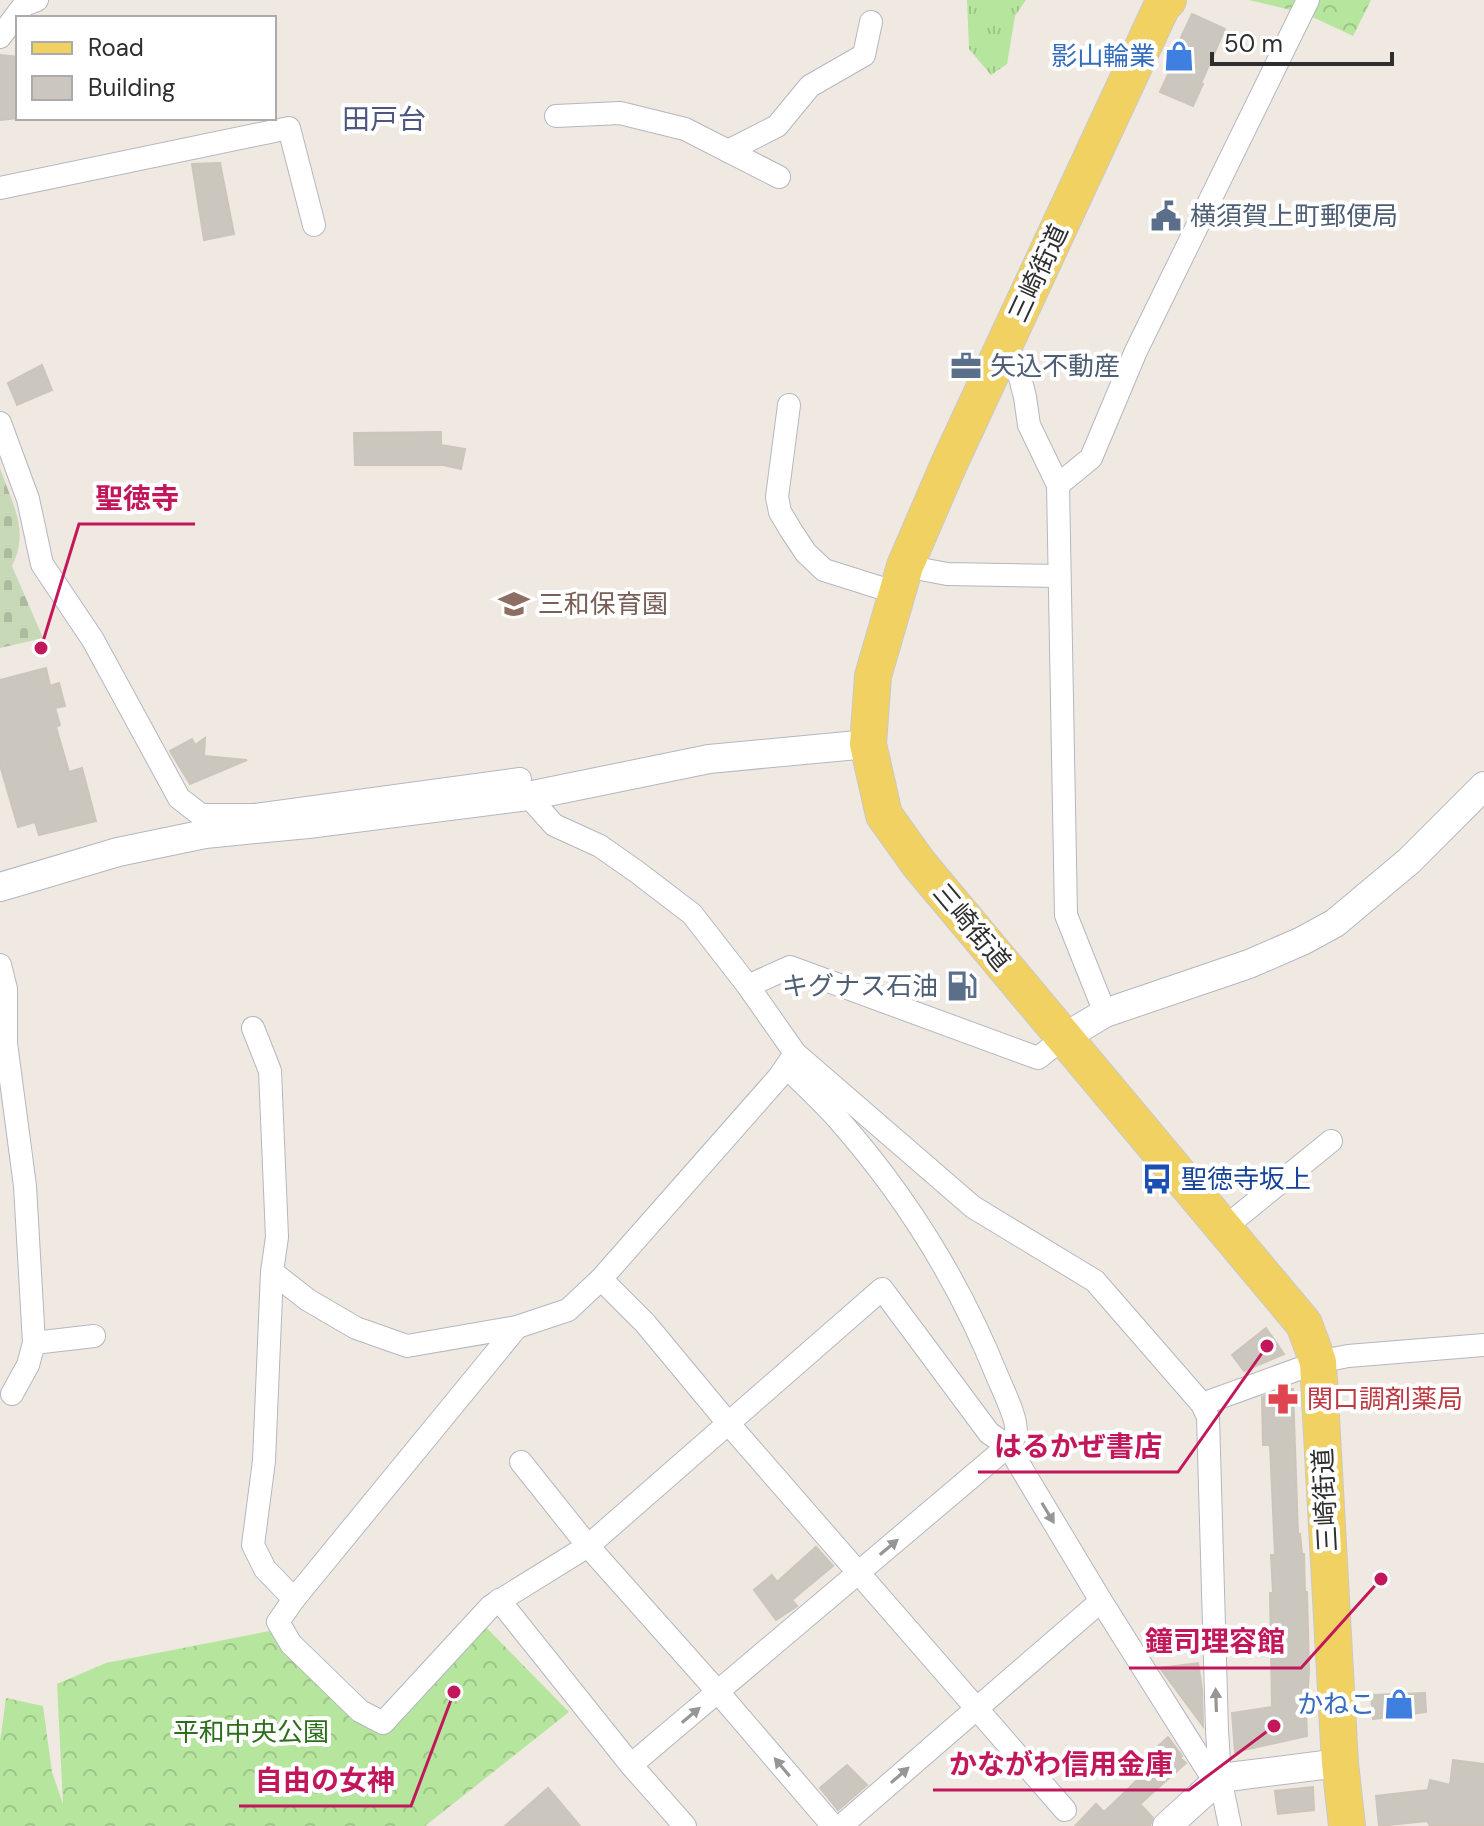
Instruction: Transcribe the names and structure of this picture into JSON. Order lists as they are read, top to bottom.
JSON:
{
  "streets": {
    "main road": ["三崎街道"]
  },
  "districts": ["田戸台"],
  "parks": ["平和中央公園"],
  "places": {
    "shop": ["影山輪業", "かねこ"],
    "public building": ["横須賀上町郵便局"],
    "office": ["矢込不動産"],
    "school or university": ["三和保育園"],
    "other": [
      "聖徳寺",
      "はるかぜ書店",
      "鐘司理容館",
      "自由の女神",
      "かながわ信用金庫"
    ],
    "fuel station": ["キグナス石油"],
    "bus stop": ["聖徳寺坂上"],
    "pharmacy": ["関口調剤薬局"]
  },
  "legend": ["Road", "Building"],
  "scale_bar": "50 m"
}
